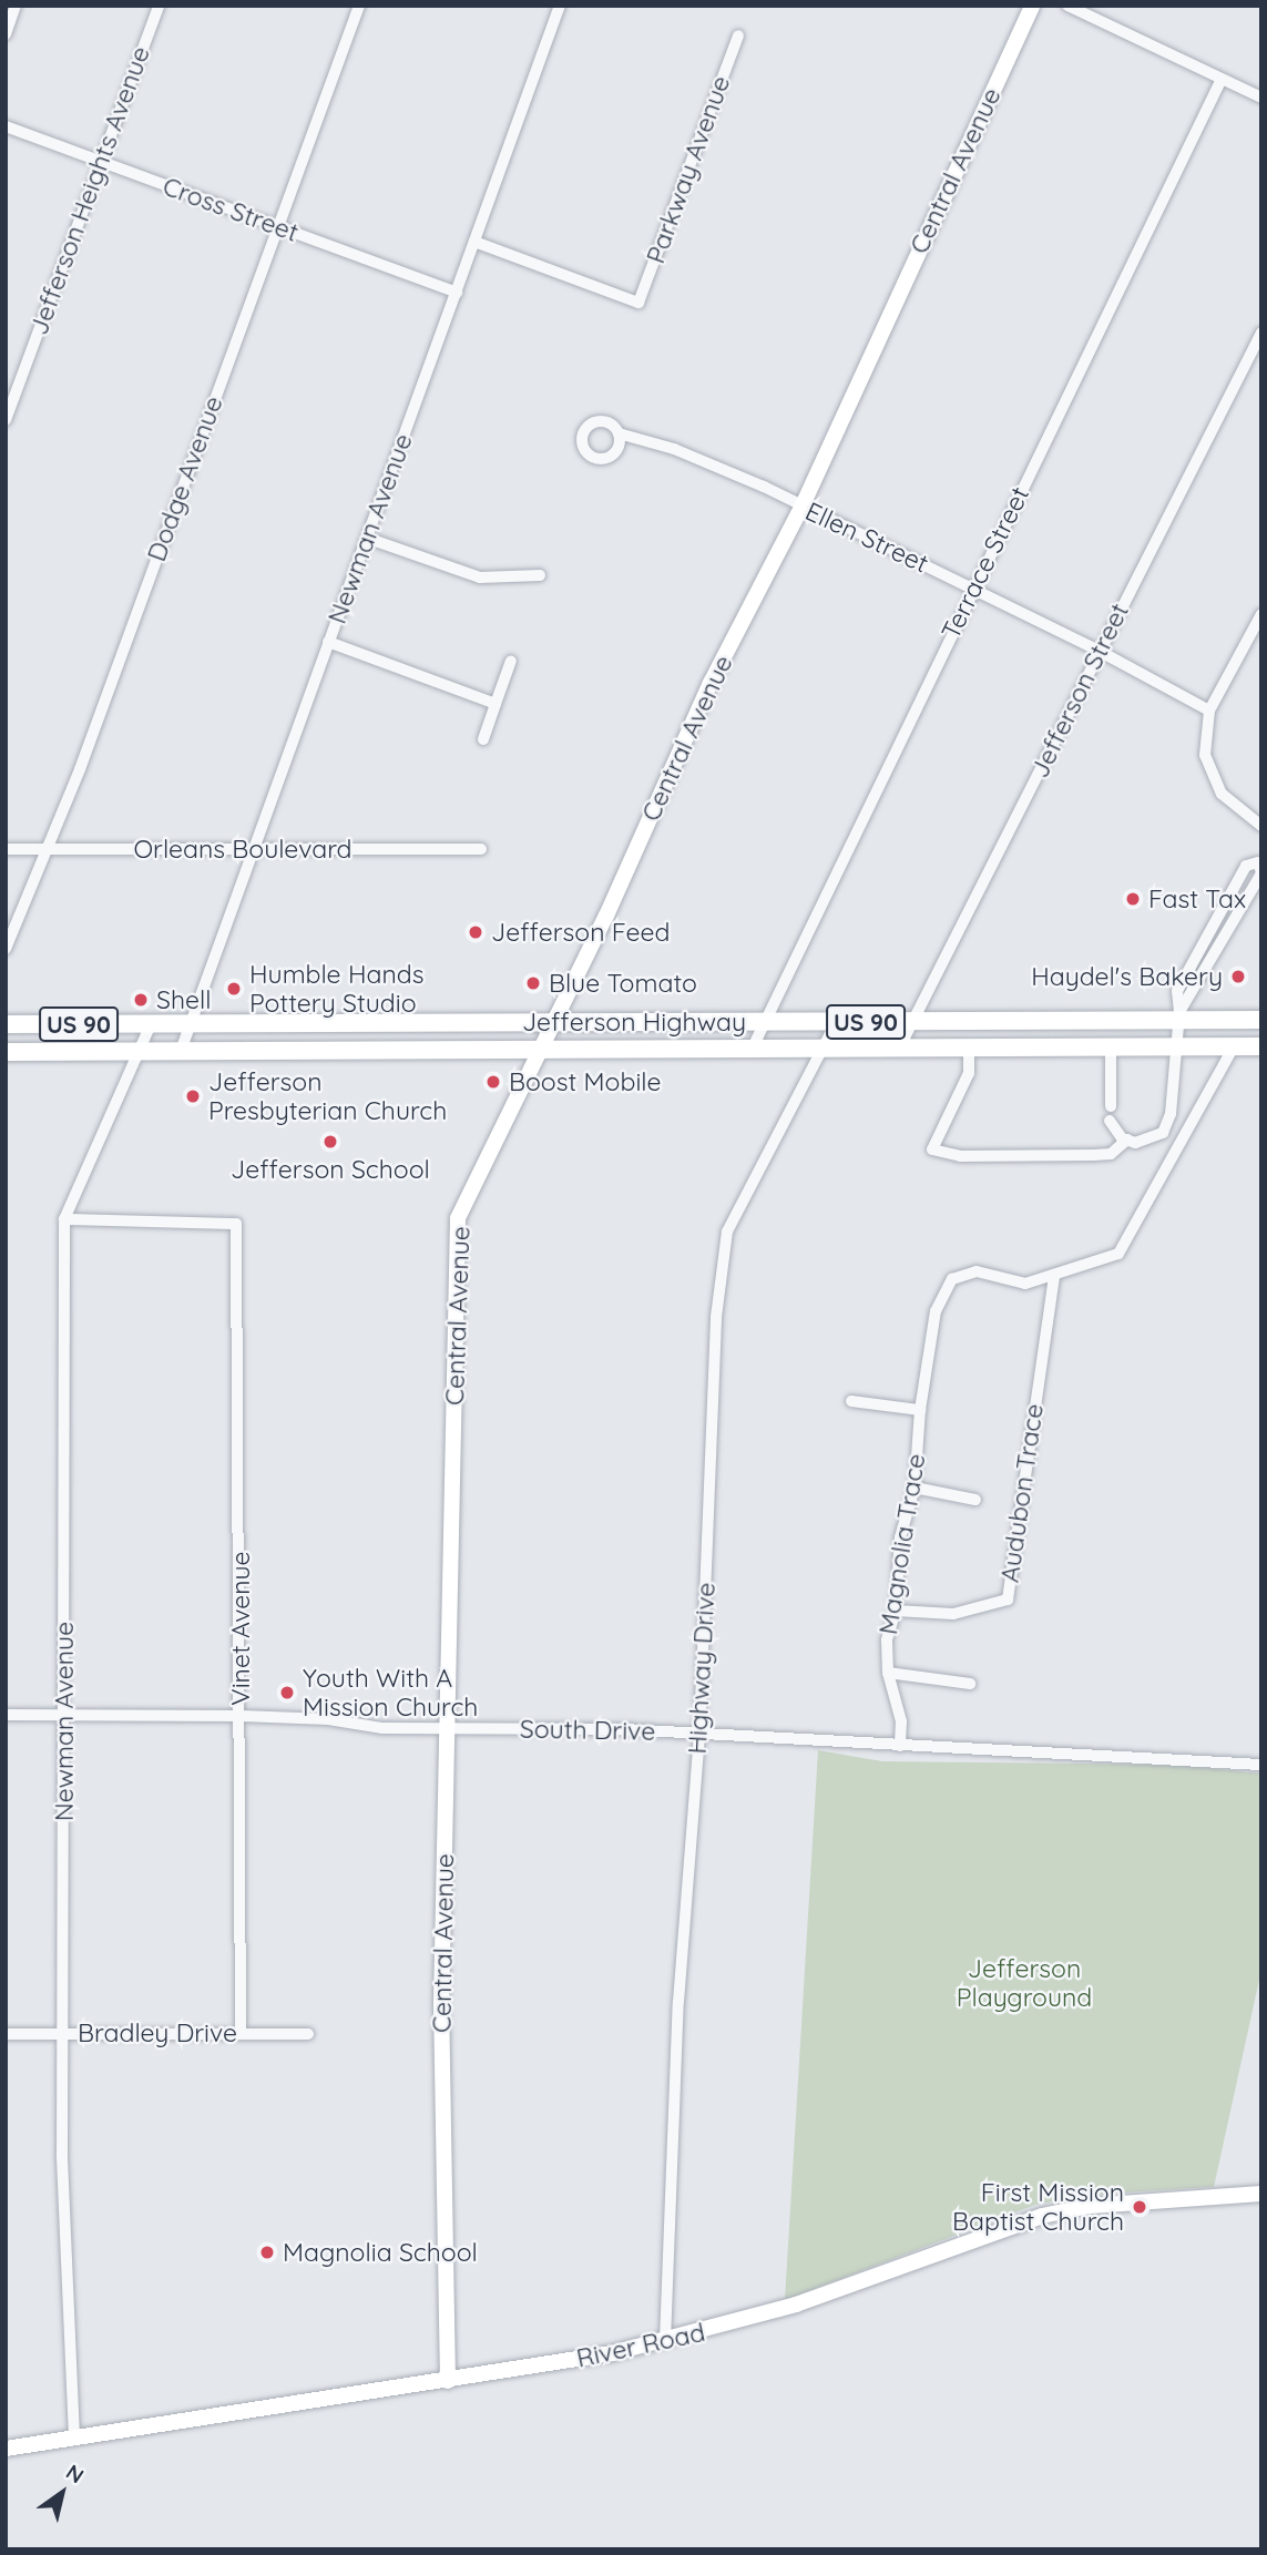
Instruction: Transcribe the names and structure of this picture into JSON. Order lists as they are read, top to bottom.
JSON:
{
  "streets": {
    "main road": [
      "Central Avenue",
      "Jefferson Highway",
      "US 90",
      "River Road"
    ],
    "street": [
      "Parkway Avenue",
      "Jefferson Heights Avenue",
      "Cross Street",
      "Dodge Avenue",
      "Newman Avenue",
      "Ellen Street",
      "Terrace Street",
      "Jefferson Street",
      "Orleans Boulevard",
      "Audubon Trace",
      "Magnolia Trace",
      "Vinet Avenue",
      "Highway Drive",
      "South Drive",
      "Bradley Drive"
    ]
  },
  "crossings": [
    ["Parkway Avenue", "Newman Avenue"],
    ["Central Avenue", "Ellen Street"],
    ["Central Avenue", "Jefferson Highway"],
    ["Central Avenue", "South Drive"],
    ["Central Avenue", "River Road"],
    ["Jefferson Heights Avenue", "Cross Street"],
    ["Cross Street", "Dodge Avenue"],
    ["Cross Street", "Newman Avenue"],
    ["Dodge Avenue", "Orleans Boulevard"],
    ["Newman Avenue", "Orleans Boulevard"],
    ["Newman Avenue", "Jefferson Highway"],
    ["Newman Avenue", "Vinet Avenue"],
    ["Newman Avenue", "South Drive"],
    ["Newman Avenue", "Bradley Drive"],
    ["Newman Avenue", "River Road"],
    ["Ellen Street", "Terrace Street"],
    ["Ellen Street", "Jefferson Street"],
    ["Terrace Street", "Jefferson Highway"],
    ["Jefferson Street", "Jefferson Highway"],
    ["Jefferson Highway", "Highway Drive"],
    ["Audubon Trace", "Magnolia Trace"],
    ["Magnolia Trace", "South Drive"],
    ["Vinet Avenue", "South Drive"],
    ["Vinet Avenue", "Bradley Drive"],
    ["Highway Drive", "South Drive"],
    ["Highway Drive", "River Road"]
  ],
  "parks": ["Jefferson Playground"],
  "places": [
    "Fast Tax",
    "Jefferson Feed",
    "Haydel's Bakery",
    "Blue Tomato",
    "Humble Hands Pottery Studio",
    "Shell",
    "Boost Mobile",
    "Jefferson Presbyterian Church",
    "Jefferson School",
    "Youth With A Mission Church",
    "First Mission Baptist Church",
    "Magnolia School"
  ],
  "north": "top right"
}
